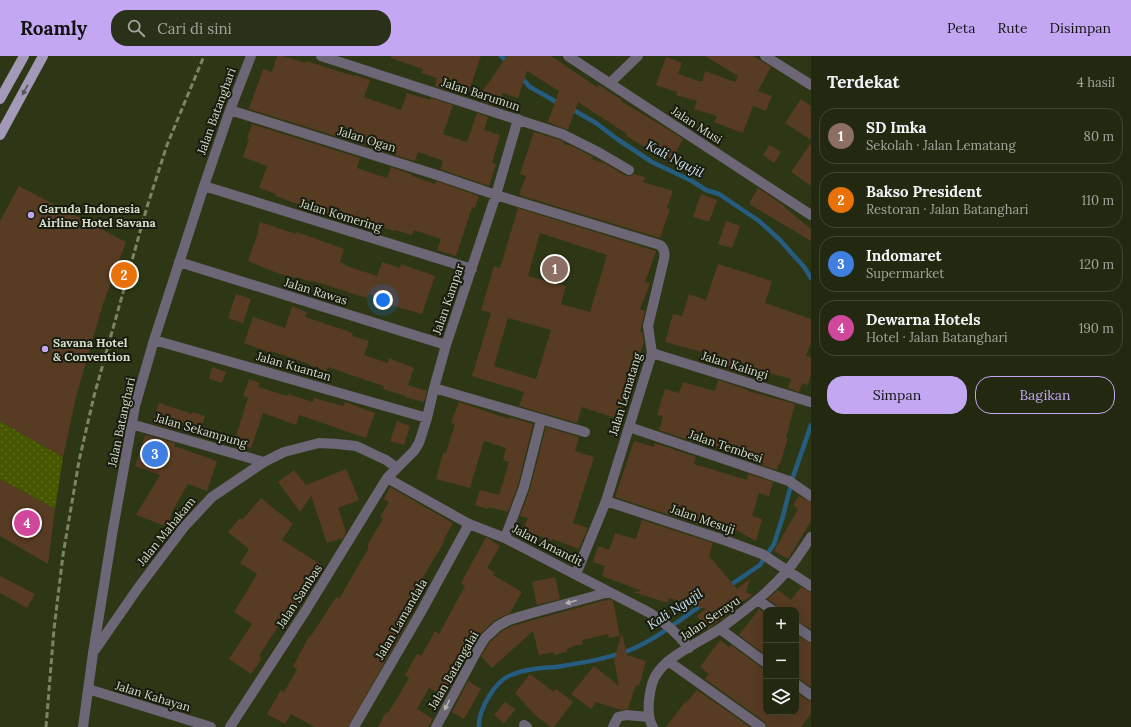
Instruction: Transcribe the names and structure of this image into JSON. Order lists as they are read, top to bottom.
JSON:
{
  "streets": {
    "street": [
      "Jalan Barumun",
      "Jalan Batanghari",
      "Jalan Musi",
      "Jalan Ogan",
      "Jalan Komering",
      "Jalan Rawas",
      "Jalan Kampar",
      "Jalan Kalingi",
      "Jalan Kuantan",
      "Jalan Lematang",
      "Jalan Sekampung",
      "Jalan Tembesi",
      "Jalan Mesuji",
      "Jalan Mahakam",
      "Jalan Amandit",
      "Jalan Sambas",
      "Jalan Serayu",
      "Jalan Lamandala",
      "Jalan Batangalai",
      "Jalan Kahayan"
    ]
  },
  "crossings": [
    ["Jalan Barumun", "Jalan Kampar"],
    ["Jalan Batanghari", "Jalan Ogan"],
    ["Jalan Batanghari", "Jalan Komering"],
    ["Jalan Batanghari", "Jalan Rawas"],
    ["Jalan Batanghari", "Jalan Kuantan"],
    ["Jalan Batanghari", "Jalan Sekampung"],
    ["Jalan Batanghari", "Jalan Mahakam"],
    ["Jalan Batanghari", "Jalan Kahayan"],
    ["Jalan Ogan", "Jalan Kampar"],
    ["Jalan Ogan", "Jalan Lematang"],
    ["Jalan Komering", "Jalan Kampar"],
    ["Jalan Rawas", "Jalan Kampar"],
    ["Jalan Kampar", "Jalan Kuantan"],
    ["Jalan Kampar", "Jalan Lematang"],
    ["Jalan Kampar", "Jalan Mahakam"],
    ["Jalan Kampar", "Jalan Amandit"],
    ["Jalan Kampar", "Jalan Sambas"],
    ["Jalan Kalingi", "Jalan Lematang"],
    ["Jalan Lematang", "Jalan Tembesi"],
    ["Jalan Lematang", "Jalan Mesuji"],
    ["Jalan Lematang", "Jalan Amandit"],
    ["Jalan Sekampung", "Jalan Mahakam"],
    ["Jalan Mesuji", "Jalan Serayu"],
    ["Jalan Amandit", "Jalan Sambas"],
    ["Jalan Amandit", "Jalan Serayu"],
    ["Jalan Amandit", "Jalan Lamandala"],
    ["Jalan Amandit", "Jalan Batangalai"]
  ],
  "one_way": ["Jalan Batangalai"],
  "water": ["Kali Ngujil"],
  "places": ["Garuda Indonesia Airline Hotel Savana", "Savana Hotel & Convention"],
  "page": {
    "header": "Roamly",
    "search": "Cari di sini",
    "nav": ["Peta", "Rute", "Disimpan"],
    "heading": ["Terdekat", "4 hasil"],
    "list": [
      {
        "mark": "1",
        "name": "SD Imka",
        "note": "Sekolah · Jalan Lematang",
        "value": "80 m"
      },
      {
        "mark": "2",
        "name": "Bakso President",
        "note": "Restoran · Jalan Batanghari",
        "value": "110 m"
      },
      {
        "mark": "3",
        "name": "Indomaret",
        "note": "Supermarket",
        "value": "120 m"
      },
      {
        "mark": "4",
        "name": "Dewarna Hotels",
        "note": "Hotel · Jalan Batanghari",
        "value": "190 m"
      }
    ],
    "pins": [
      "1",
      "2",
      "3",
      "4"
    ],
    "buttons": ["Simpan", "Bagikan"],
    "map_buttons": ["+", "−"]
  }
}
